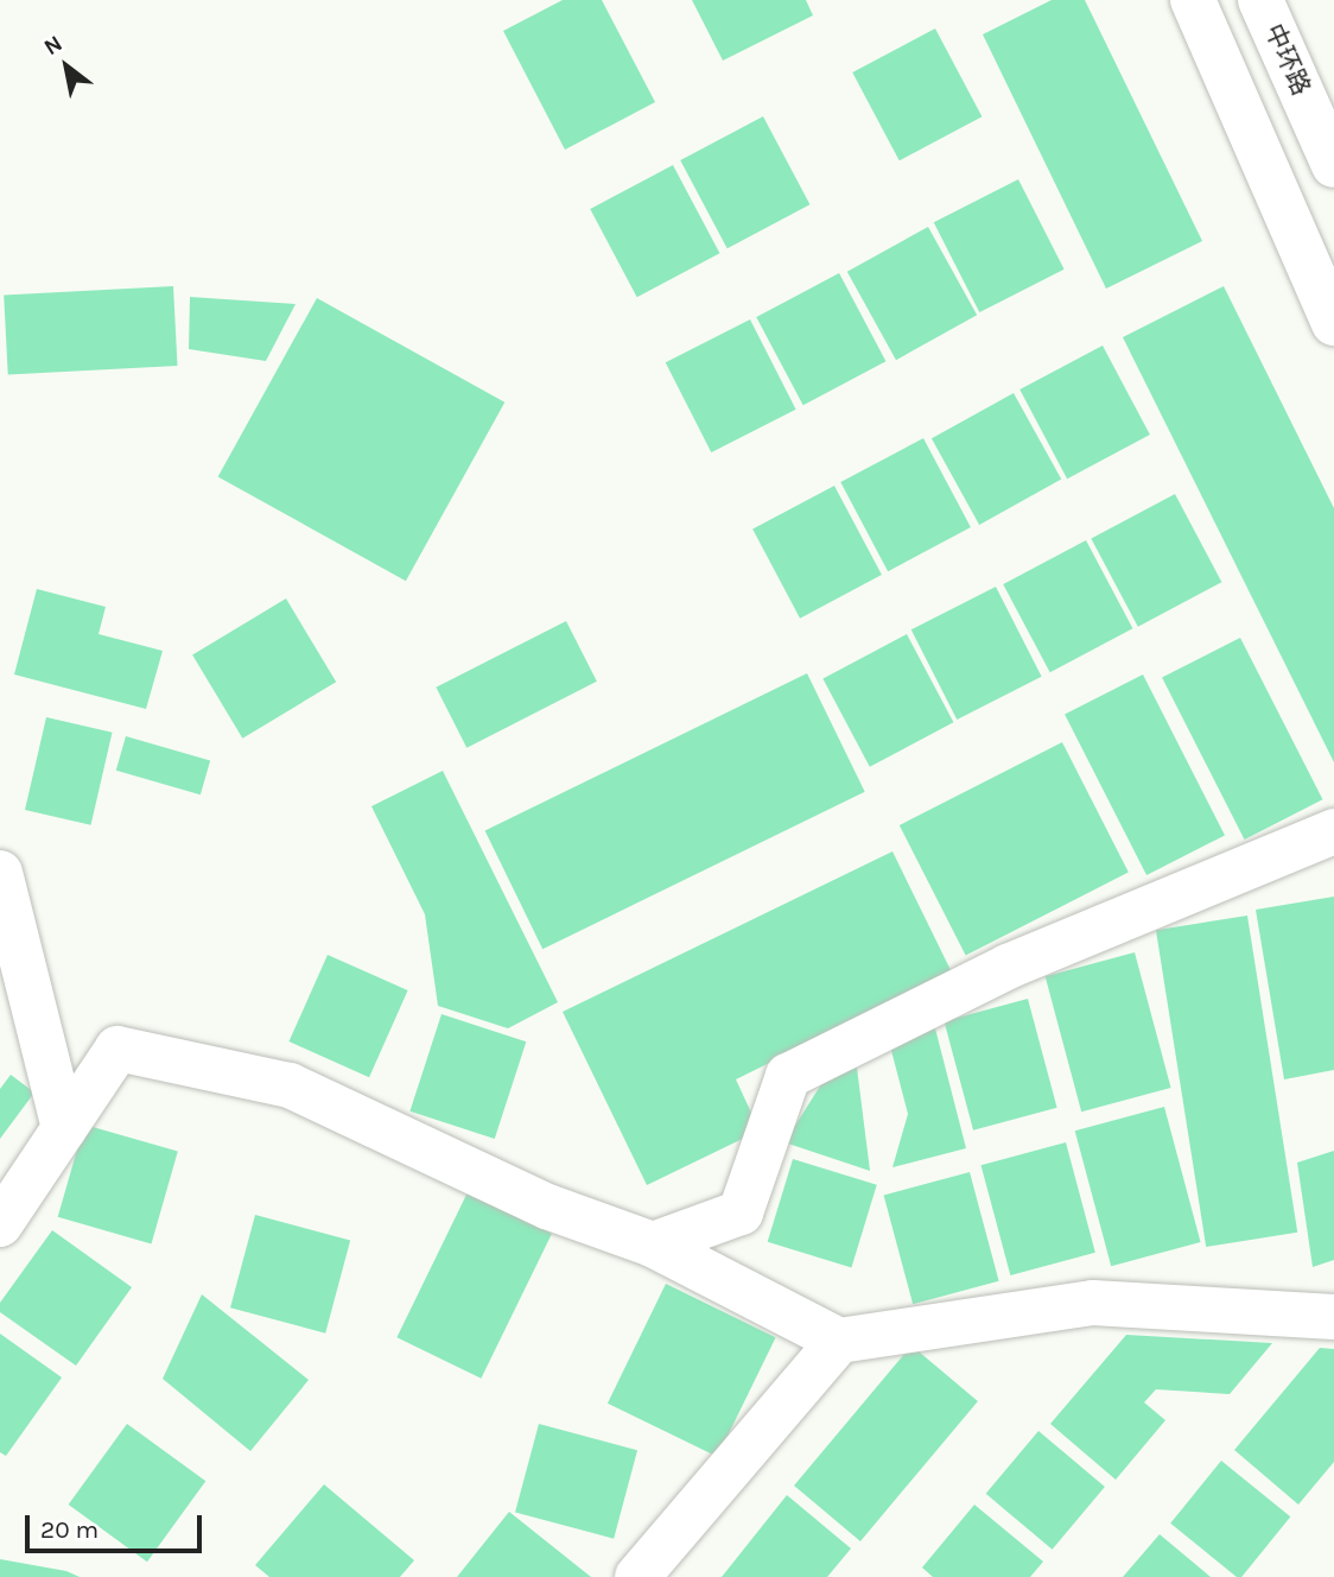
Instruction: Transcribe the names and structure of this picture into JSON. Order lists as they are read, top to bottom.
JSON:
{
  "streets": {
    "street": ["中环路"]
  },
  "scale_bar": "20 m",
  "north": "top left"
}
